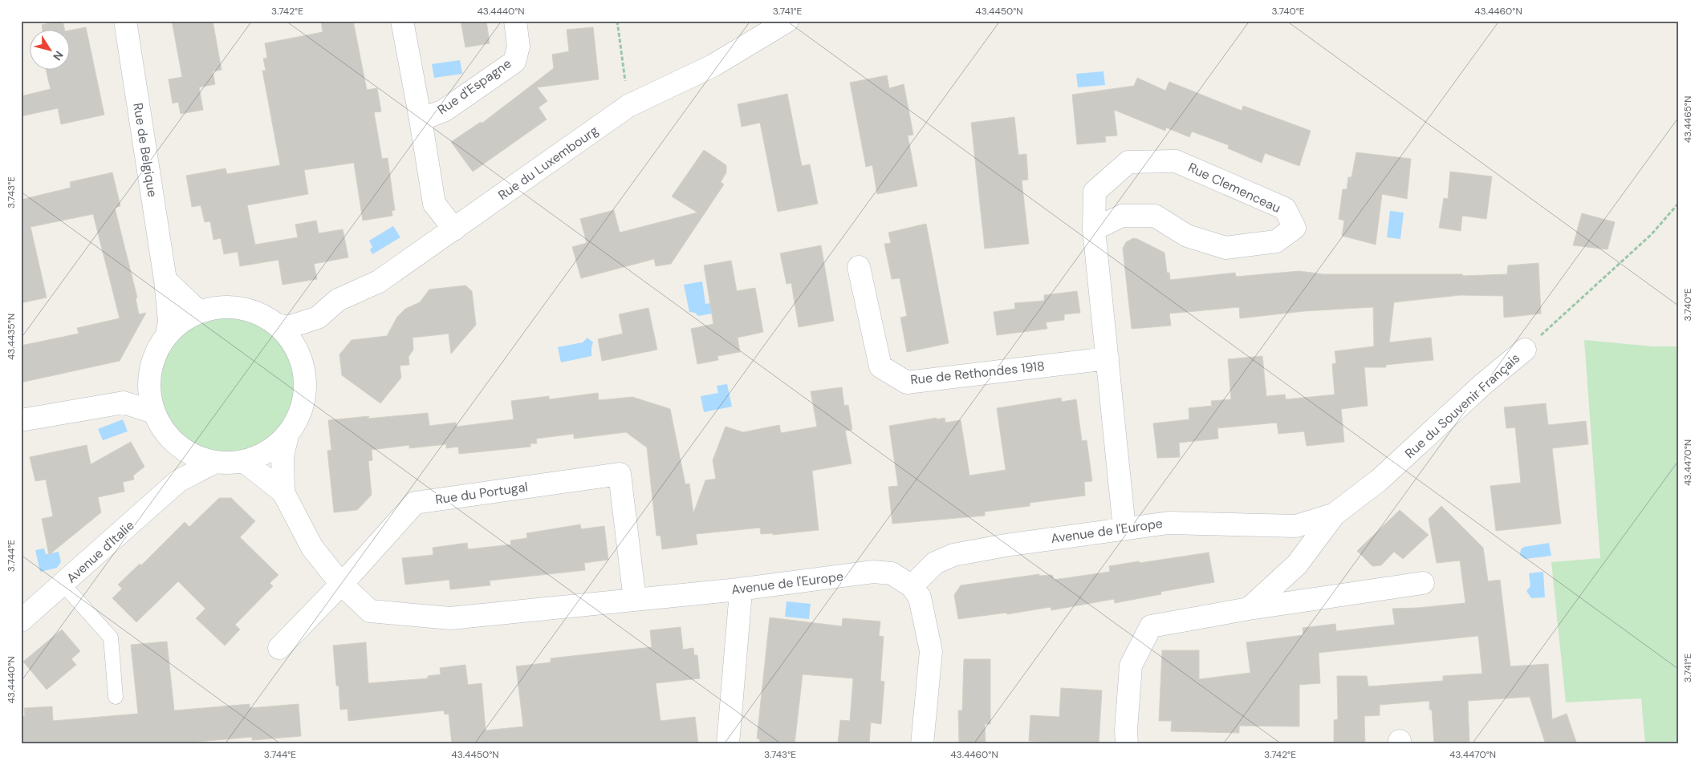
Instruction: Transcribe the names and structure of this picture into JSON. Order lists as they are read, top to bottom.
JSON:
{
  "streets": {
    "street": [
      "Rue d'Espagne",
      "Rue de Belgique",
      "Rue du Luxembourg",
      "Rue Clemenceau",
      "Rue de Rethondes 1918",
      "Rue du Souvenir Français",
      "Rue du Portugal",
      "Avenue de l'Europe",
      "Avenue d'Italie"
    ]
  },
  "crossings": [
    ["Rue d'Espagne", "Rue du Luxembourg"],
    ["Rue Clemenceau", "Rue de Rethondes 1918"],
    ["Rue Clemenceau", "Avenue de l'Europe"],
    ["Rue du Souvenir Français", "Avenue de l'Europe"],
    ["Rue du Portugal", "Avenue de l'Europe"]
  ],
  "north": "bottom right",
  "coordinates": [
    "3.742°E",
    "43.4440°N",
    "3.741°E",
    "43.4450°N",
    "3.740°E",
    "43.4460°N",
    "43.4465°N",
    "3.743°E",
    "43.4435°N",
    "43.4470°N",
    "3.744°E"
  ]
}
